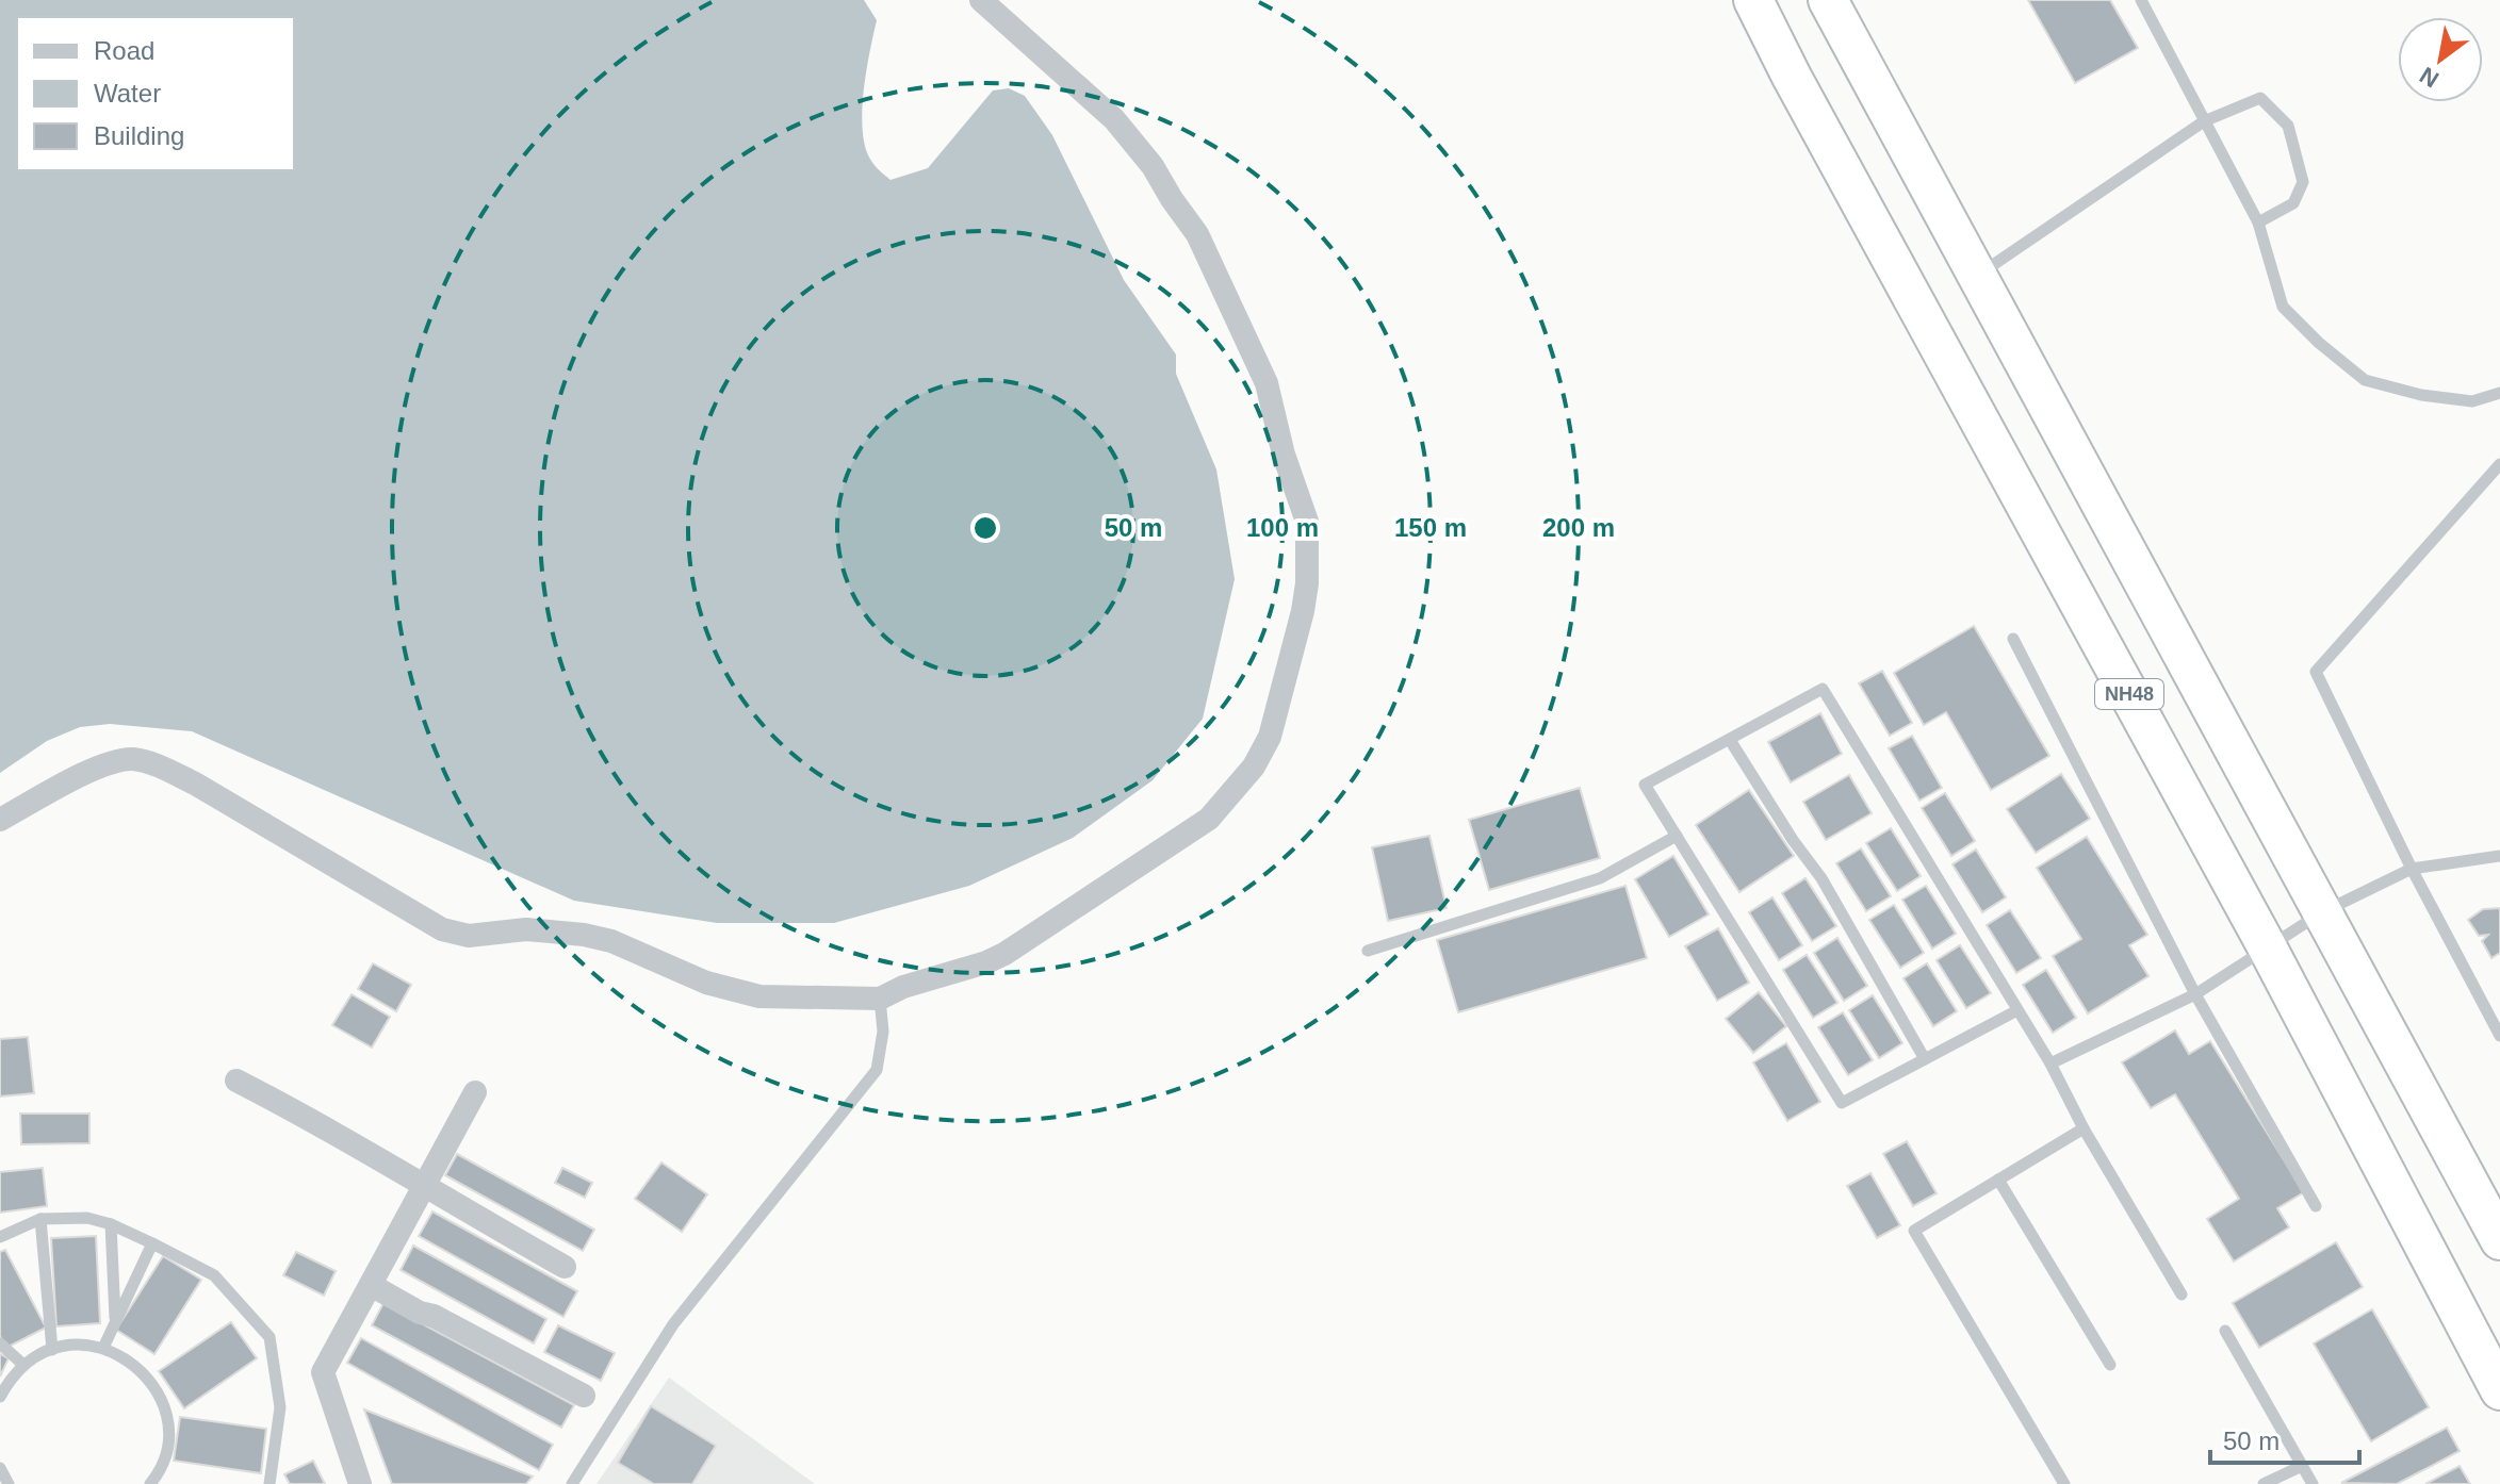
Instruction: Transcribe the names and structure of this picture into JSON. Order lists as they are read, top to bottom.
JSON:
{
  "streets": {
    "highway": ["NH48"]
  },
  "legend": ["Road", "Water", "Building"],
  "scale_bar": "50 m",
  "north": "bottom left",
  "rings": [
    "50 m",
    "100 m",
    "150 m",
    "200 m"
  ]
}
